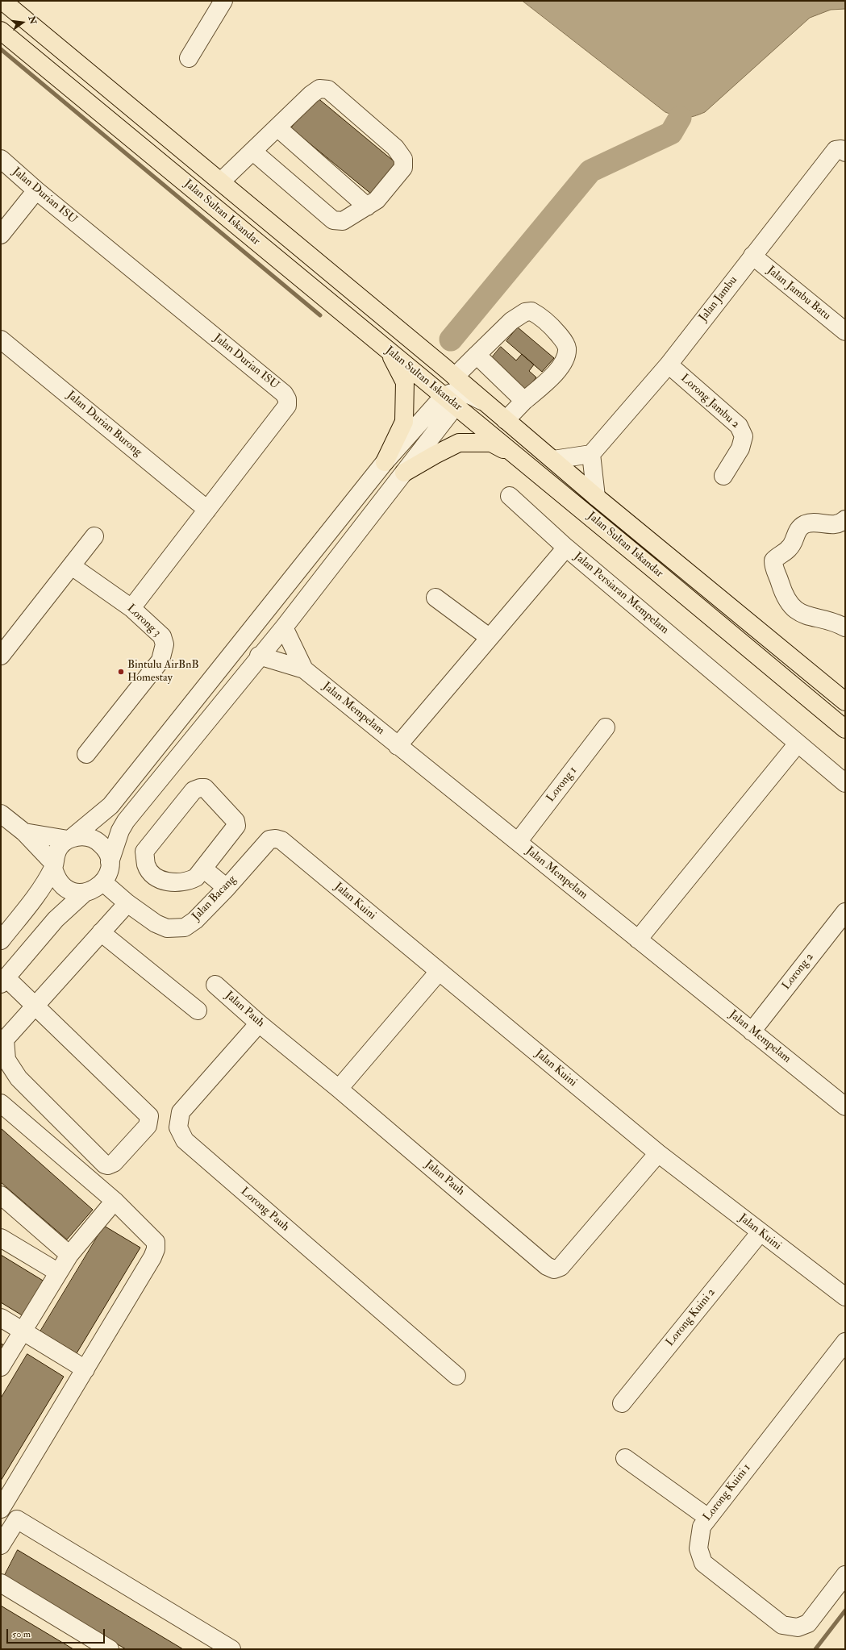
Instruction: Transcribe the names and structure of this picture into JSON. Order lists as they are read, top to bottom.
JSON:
{
  "streets": {
    "main road": ["Jalan Sultan Iskandar"],
    "street": [
      "Jalan Durian ISU",
      "Jalan Jambu Batu",
      "Jalan Jambu",
      "Lorong Jambu 2",
      "Jalan Durian Burong",
      "Jalan Persiaran Mempelam",
      "Lorong 3",
      "Jalan Mempelam",
      "Lorong 1",
      "Jalan Bacang",
      "Jalan Kuini",
      "Lorong 2",
      "Jalan Pauh",
      "Lorong Pauh",
      "Lorong Kuini 2",
      "Lorong Kuini 1"
    ]
  },
  "crossings": [
    ["Jalan Durian ISU", "Jalan Durian Burong"],
    ["Jalan Durian ISU", "Lorong 3"],
    ["Jalan Jambu Batu", "Jalan Jambu"],
    ["Jalan Jambu", "Lorong Jambu 2"],
    ["Jalan Persiaran Mempelam", "Jalan Mempelam"],
    ["Jalan Mempelam", "Lorong 1"],
    ["Jalan Mempelam", "Lorong 2"],
    ["Jalan Bacang", "Jalan Kuini"],
    ["Jalan Kuini", "Jalan Pauh"],
    ["Jalan Kuini", "Lorong Kuini 2"],
    ["Jalan Pauh", "Lorong Pauh"]
  ],
  "places": ["Bintulu AirBnB Homestay"],
  "scale_bar": "50 m",
  "north": "right"
}
